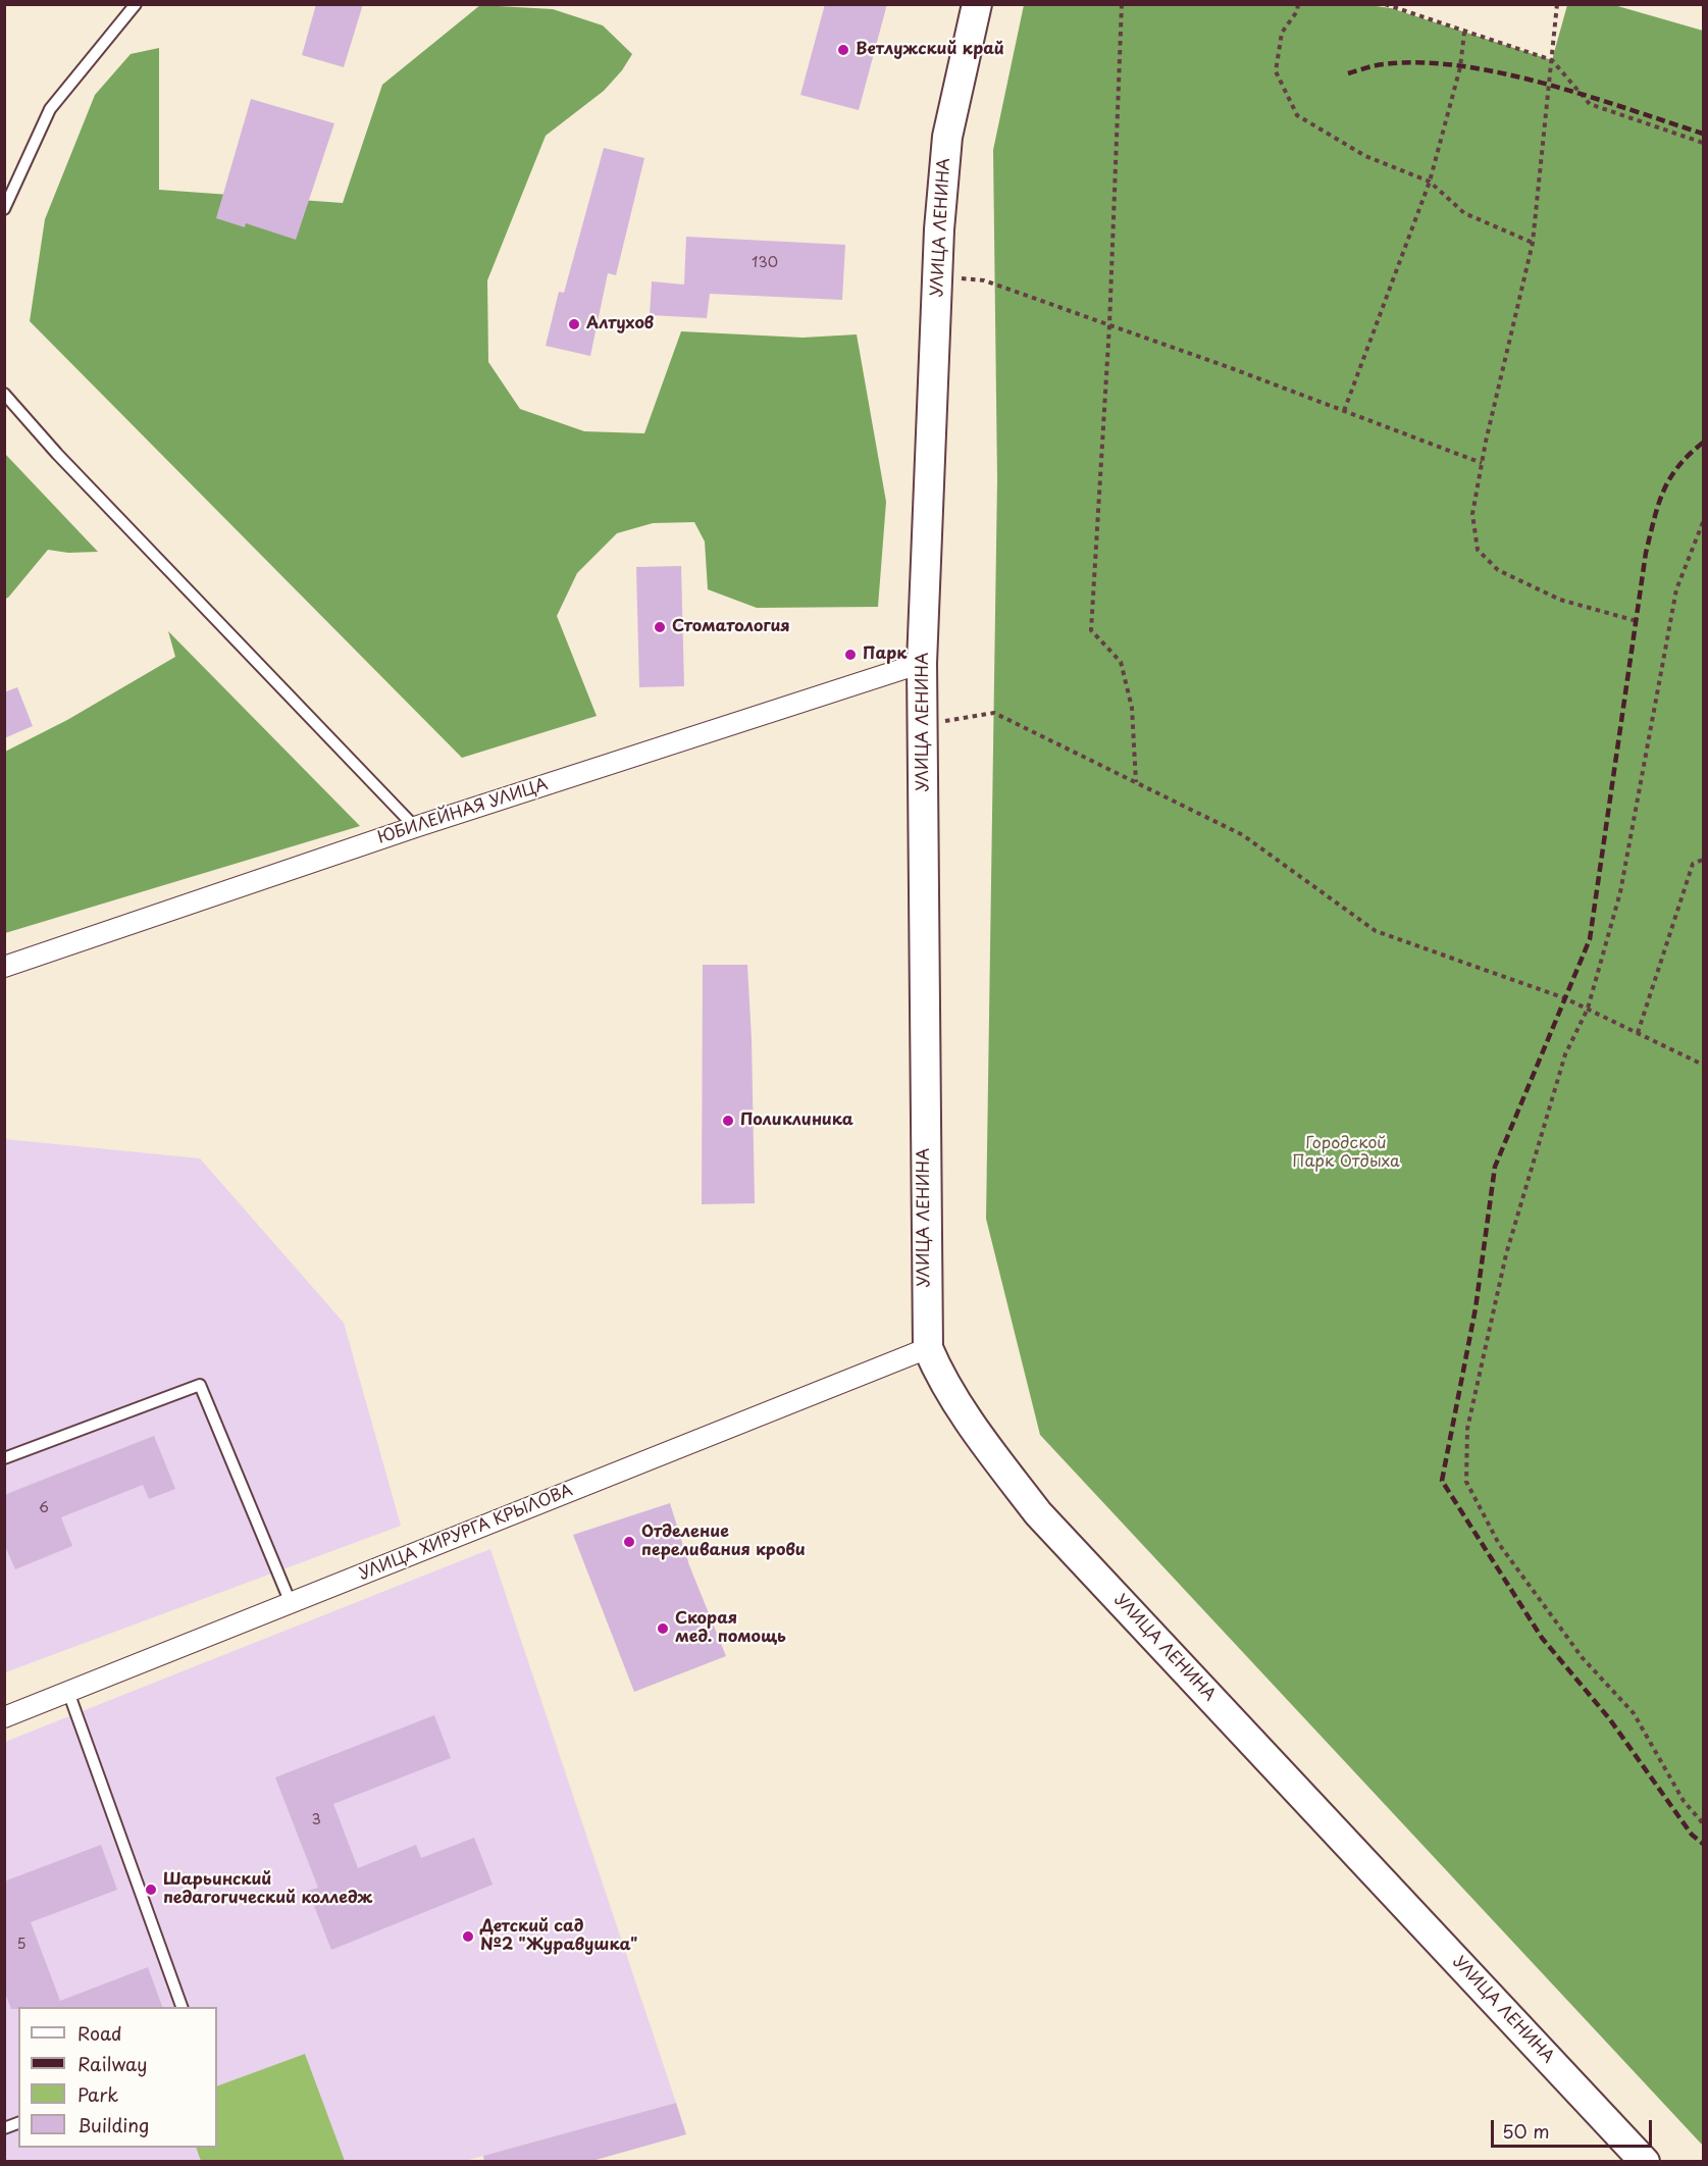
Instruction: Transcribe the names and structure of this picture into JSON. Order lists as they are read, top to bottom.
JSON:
{
  "streets": {
    "street": ["УЛИЦА ЛЕНИНА", "ЮБИЛЕЙНАЯ УЛИЦА", "УЛИЦА ХИРУРГА КРЫЛОВА"]
  },
  "crossings": [
    ["УЛИЦА ЛЕНИНА", "ЮБИЛЕЙНАЯ УЛИЦА"],
    ["УЛИЦА ЛЕНИНА", "УЛИЦА ХИРУРГА КРЫЛОВА"]
  ],
  "parks": ["Городской Парк Отдыха"],
  "places": [
    "Ветлужский край",
    "Алтухов",
    "Стоматология",
    "Парк",
    "Поликлиника",
    "Отделение переливания крови",
    "Скорая мед. помощь",
    "Шарьинский педагогический колледж",
    "Детский сад №2 \"Журавушка\""
  ],
  "house_numbers": [
    "130",
    "6",
    "3",
    "5"
  ],
  "legend": [
    "Road",
    "Railway",
    "Park",
    "Building"
  ],
  "scale_bar": "50 m"
}
